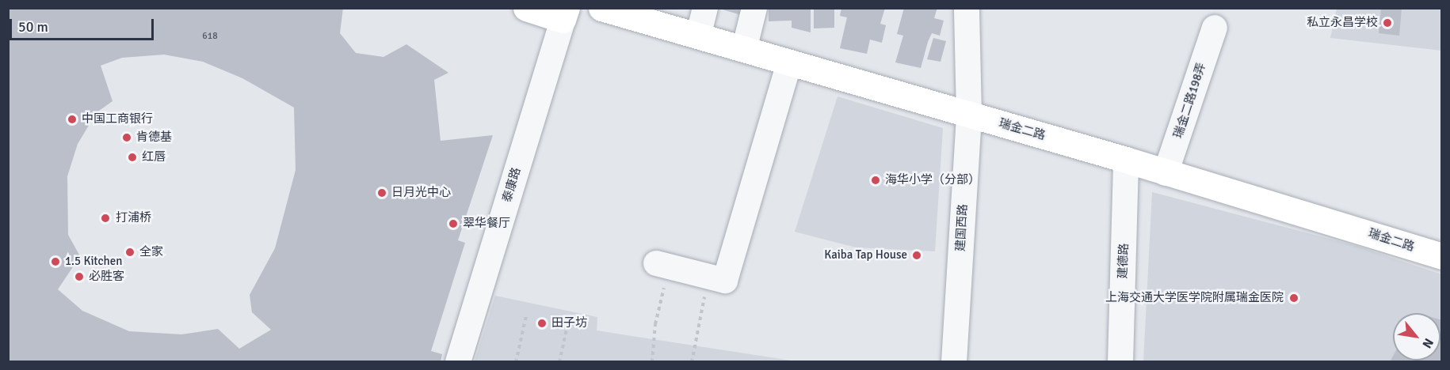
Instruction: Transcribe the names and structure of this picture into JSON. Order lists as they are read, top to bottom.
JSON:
{
  "streets": {
    "main road": ["瑞金二路"],
    "street": [
      "瑞金二路198弄",
      "泰康路",
      "建国西路",
      "建德路"
    ]
  },
  "crossings": [
    ["瑞金二路198弄", "瑞金二路"],
    ["瑞金二路", "建国西路"],
    ["瑞金二路", "建德路"]
  ],
  "places": [
    "私立永昌学校",
    "中国工商银行",
    "肯德基",
    "红唇",
    "海华小学（分部）",
    "日月光中心",
    "打浦桥",
    "翠华餐厅",
    "全家",
    "Kaiba Tap House",
    "1.5 Kitchen",
    "必胜客",
    "上海交通大学医学院附属瑞金医院",
    "田子坊"
  ],
  "house_numbers": ["618"],
  "scale_bar": "50 m",
  "north": "bottom right"
}
